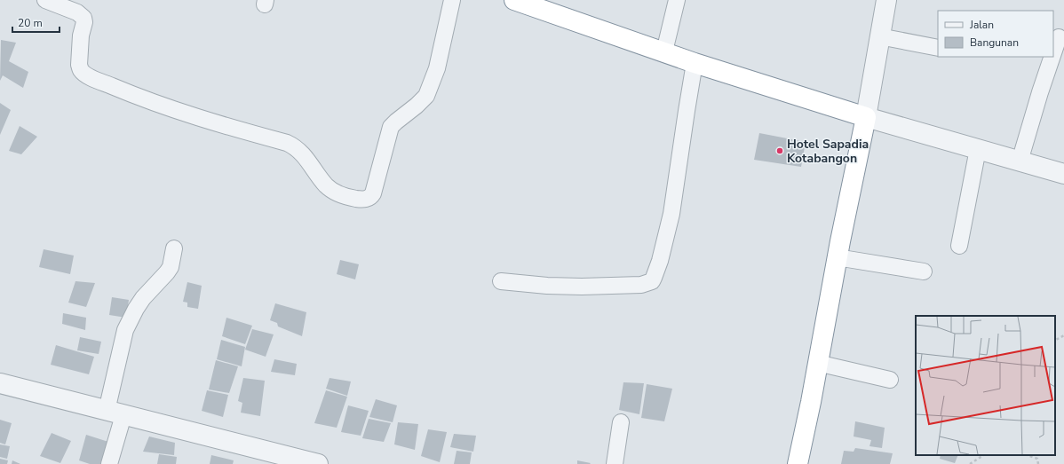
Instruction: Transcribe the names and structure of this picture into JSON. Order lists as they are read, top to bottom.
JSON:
{
  "places": ["Hotel Sapadia Kotabangon"],
  "legend": ["Jalan", "Bangunan"],
  "scale_bar": "20 m"
}
